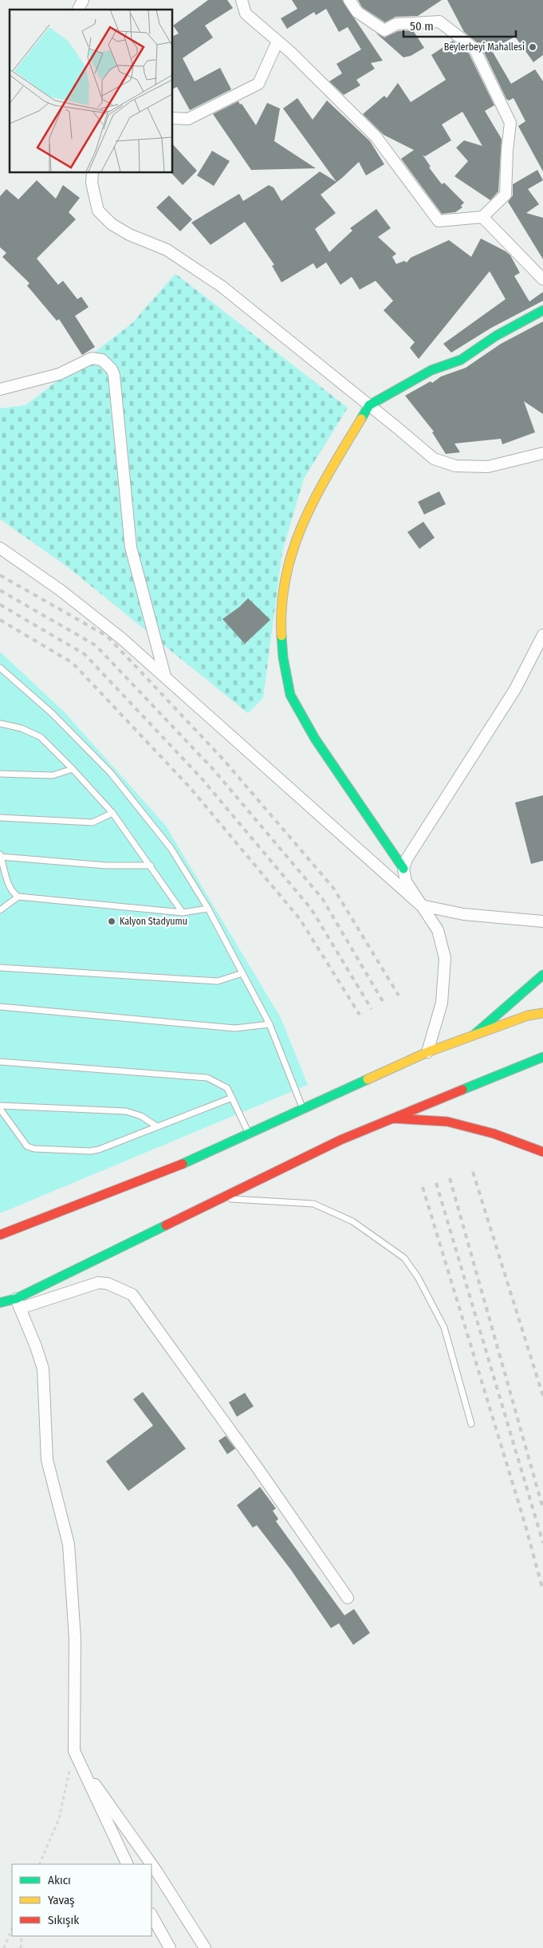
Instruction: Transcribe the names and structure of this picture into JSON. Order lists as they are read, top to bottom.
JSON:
{
  "places": ["Beylerbeyi Mahallesi", "Kalyon Stadyumu"],
  "legend": ["Akıcı", "Yavaş", "Sıkışık"],
  "scale_bar": "50 m"
}
